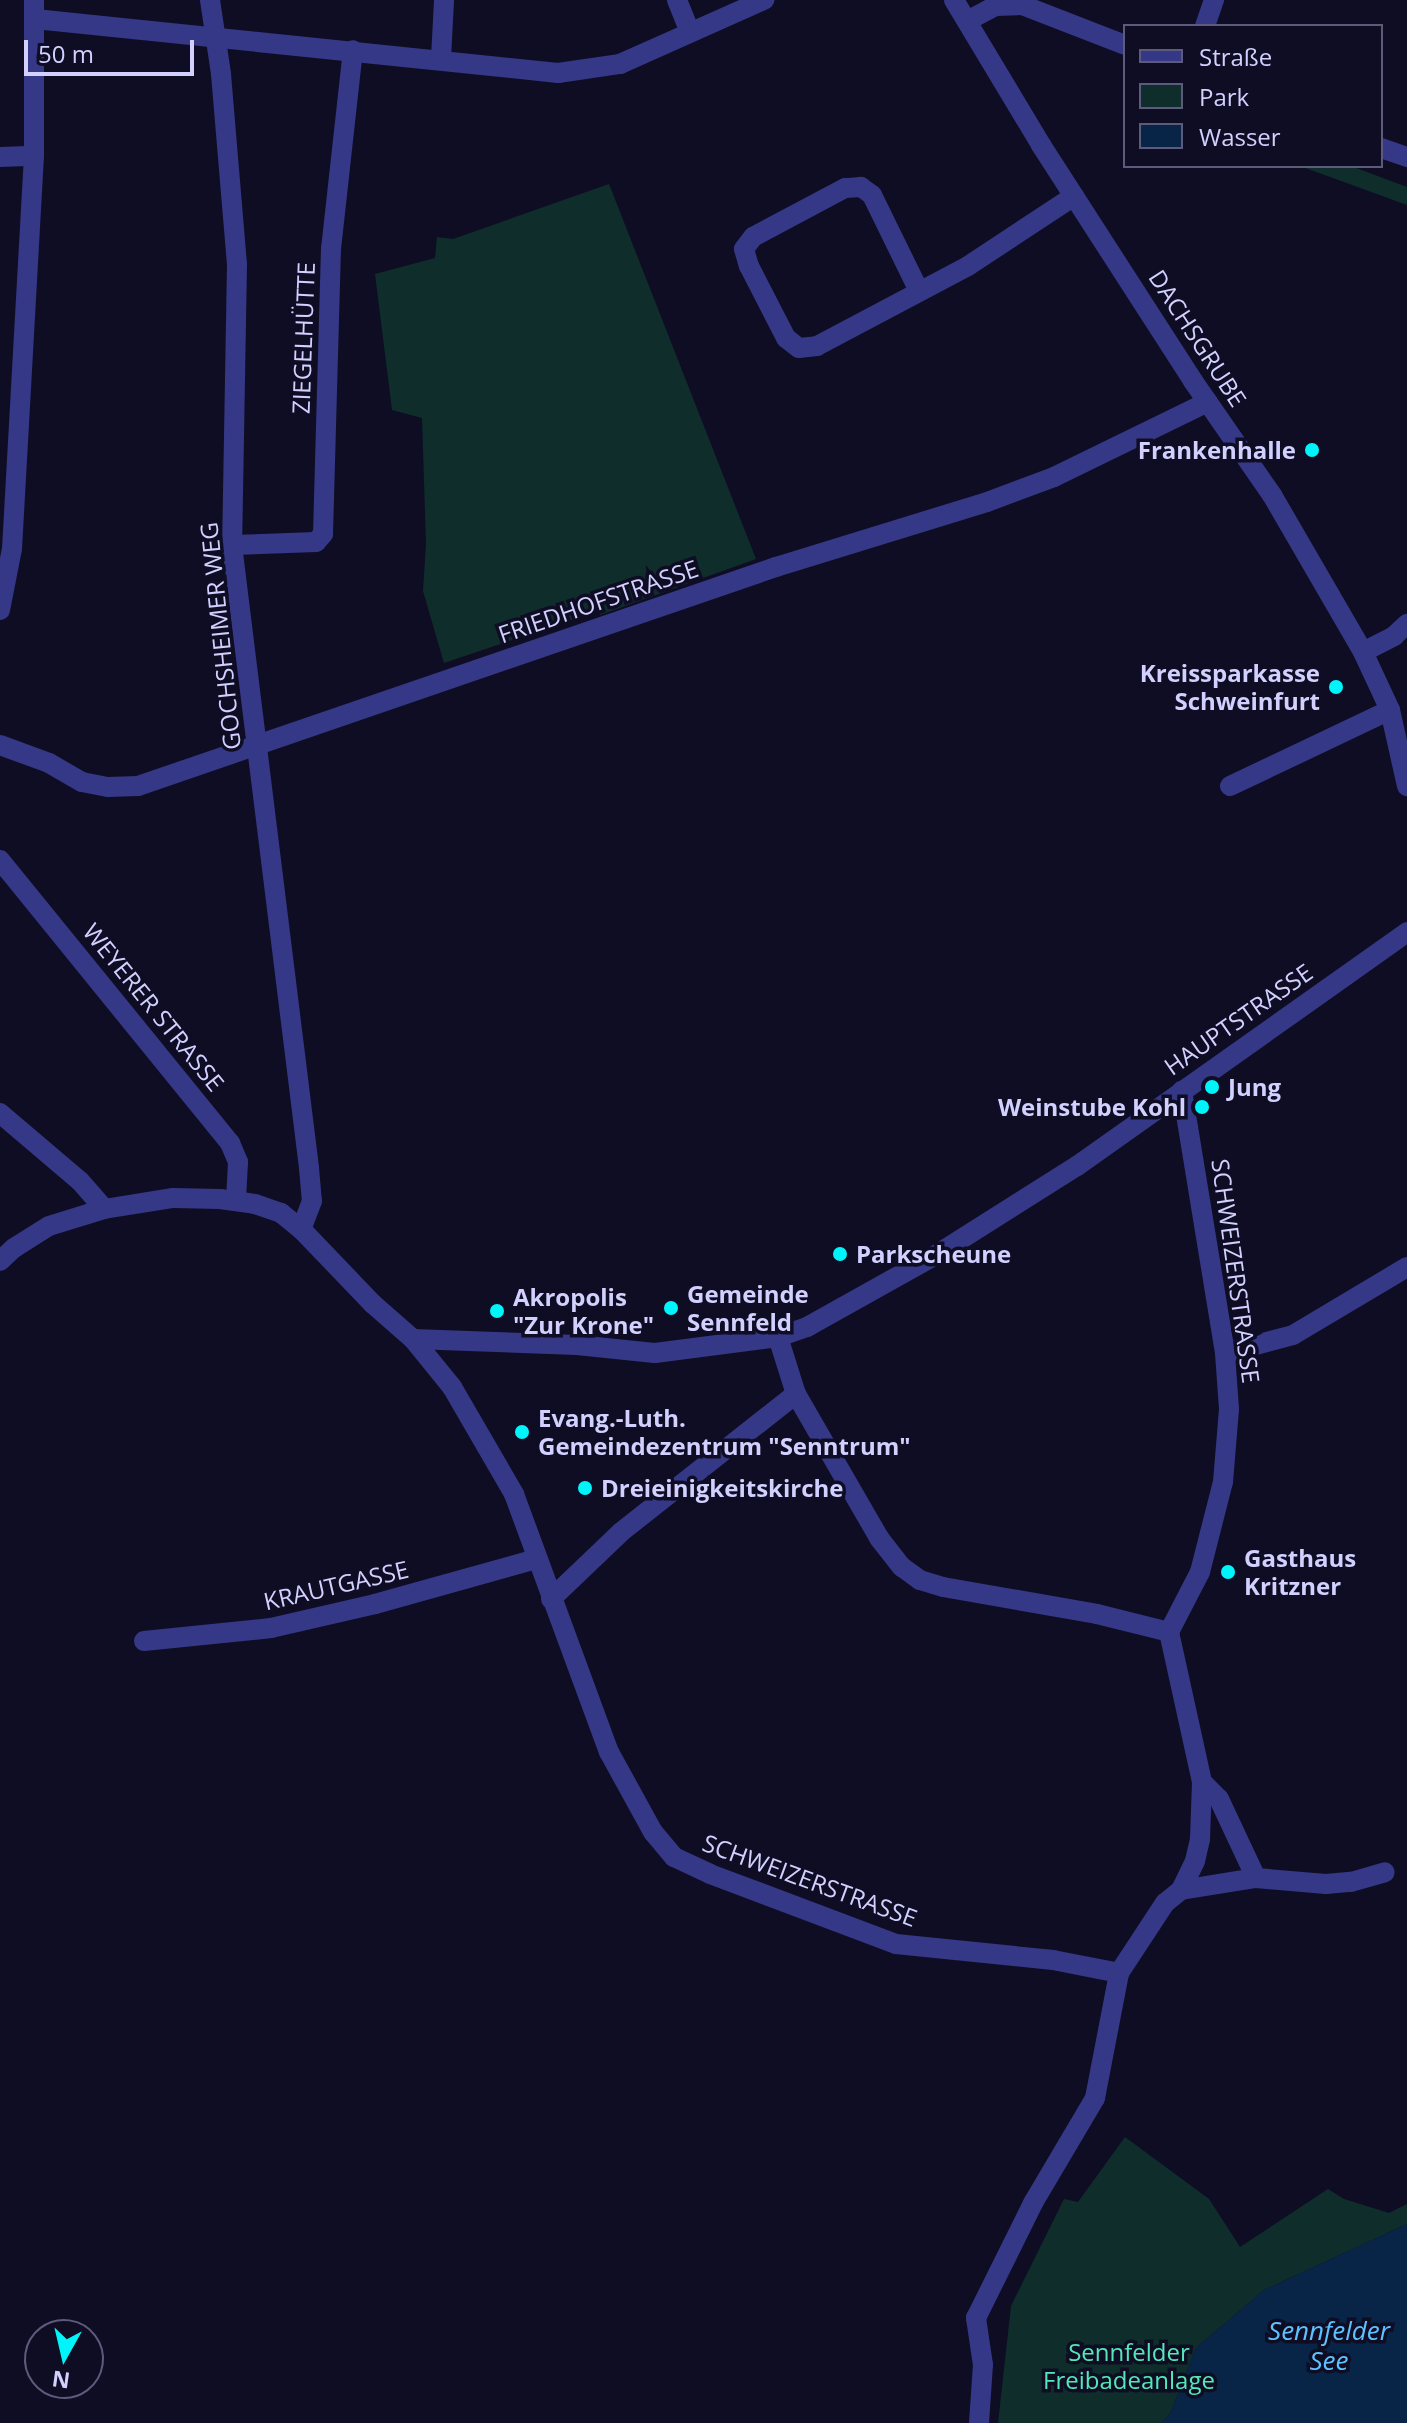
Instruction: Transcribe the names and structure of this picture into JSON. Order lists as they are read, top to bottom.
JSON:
{
  "streets": {
    "street": [
      "ZIEGELHÜTTE",
      "DACHSGRUBE",
      "FRIEDHOFSTRASSE",
      "GOCHSHEIMER WEG",
      "WEYERER STRASSE",
      "HAUPTSTRASSE",
      "SCHWEIZERSTRASSE",
      "KRAUTGASSE"
    ]
  },
  "crossings": [
    ["ZIEGELHÜTTE", "GOCHSHEIMER WEG"],
    ["DACHSGRUBE", "FRIEDHOFSTRASSE"],
    ["FRIEDHOFSTRASSE", "GOCHSHEIMER WEG"],
    ["HAUPTSTRASSE", "SCHWEIZERSTRASSE"],
    ["SCHWEIZERSTRASSE", "KRAUTGASSE"]
  ],
  "water": ["Sennfelder See"],
  "parks": ["Sennfelder Freibadeanlage"],
  "places": [
    "Frankenhalle",
    "Kreissparkasse Schweinfurt",
    "Jung",
    "Weinstube Kohl",
    "Parkscheune",
    "Gemeinde Sennfeld",
    "Akropolis \"Zur Krone\"",
    "Evang.-Luth. Gemeindezentrum \"Senntrum\"",
    "Dreieinigkeitskirche",
    "Gasthaus Kritzner"
  ],
  "legend": ["Straße", "Park", "Wasser"],
  "scale_bar": "50 m",
  "north": "bottom"
}
